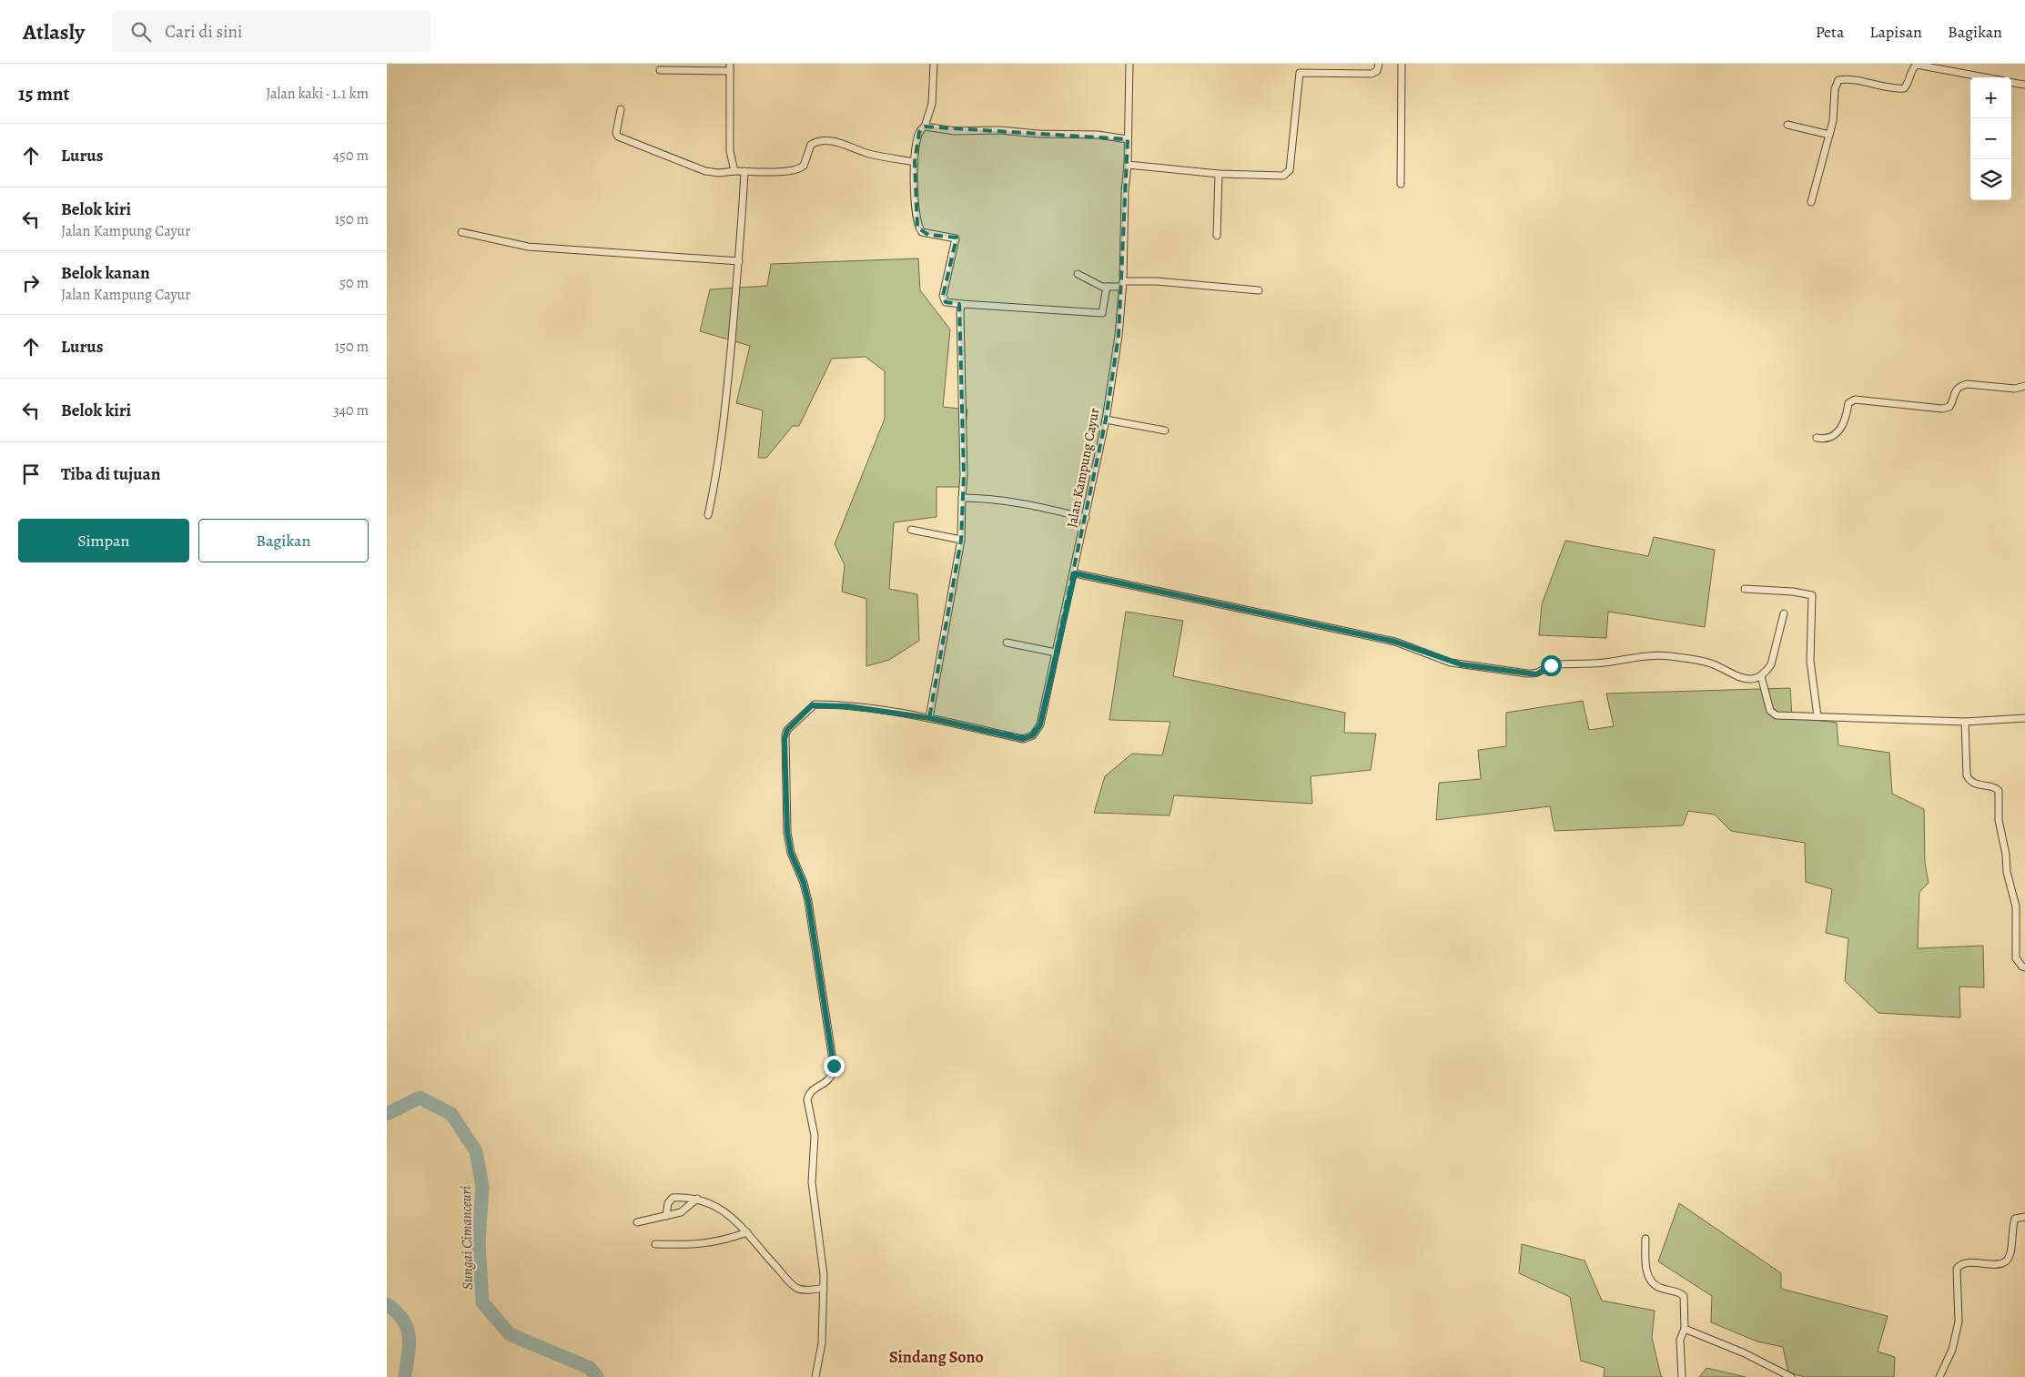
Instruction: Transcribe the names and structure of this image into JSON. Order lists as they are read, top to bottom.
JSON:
{
  "streets": {
    "street": ["Jalan Kampung Cayur"]
  },
  "districts": ["Sindang Sono"],
  "water": ["Sungai Cimanceuri"],
  "page": {
    "header": "Atlasly",
    "search": "Cari di sini",
    "nav": ["Peta", "Lapisan", "Bagikan"],
    "heading": ["15 mnt", "Jalan kaki · 1.1 km"],
    "map_buttons": ["+", "−"],
    "list": [
      ["Lurus", "450 m"],
      ["Belok kiri", "Jalan Kampung Cayur", "150 m"],
      ["Belok kanan", "Jalan Kampung Cayur", "50 m"],
      ["Lurus", "150 m"],
      ["Belok kiri", "340 m"],
      "Tiba di tujuan"
    ],
    "buttons": ["Simpan", "Bagikan"]
  }
}
